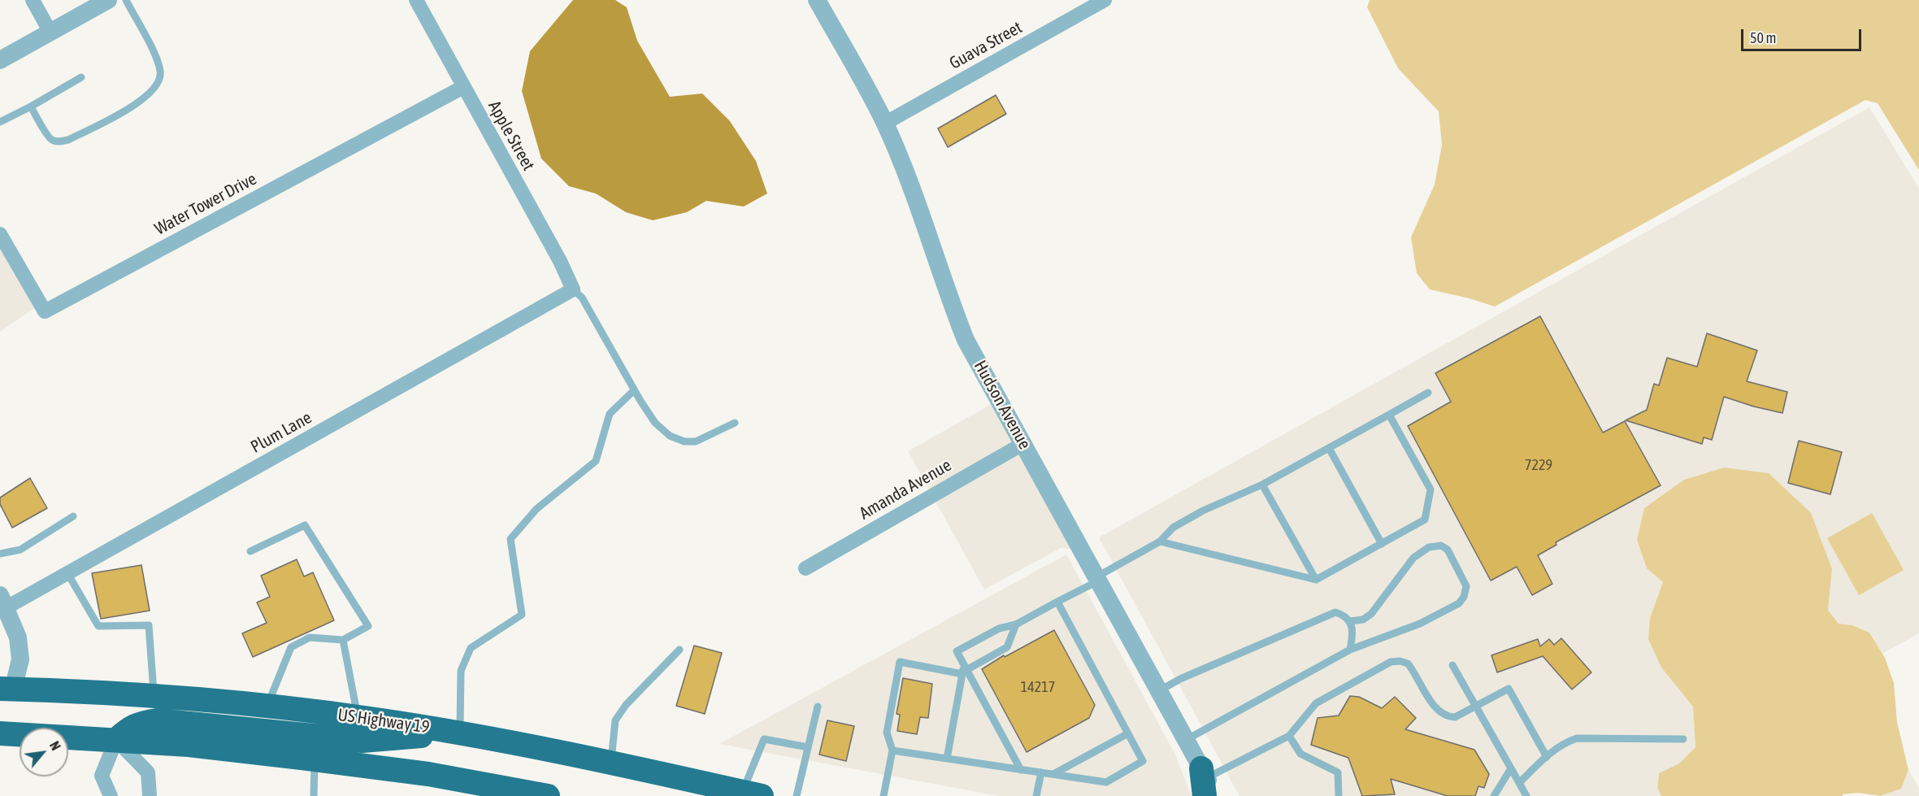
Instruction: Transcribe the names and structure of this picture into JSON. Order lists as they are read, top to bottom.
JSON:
{
  "streets": {
    "highway": ["US Highway 19"],
    "street": [
      "Guava Street",
      "Apple Street",
      "Water Tower Drive",
      "Hudson Avenue",
      "Plum Lane",
      "Amanda Avenue"
    ]
  },
  "crossings": [
    ["Guava Street", "Hudson Avenue"],
    ["Apple Street", "Water Tower Drive"],
    ["Apple Street", "Plum Lane"],
    ["Hudson Avenue", "Amanda Avenue"]
  ],
  "house_numbers": ["7229", "14217"],
  "scale_bar": "50 m",
  "north": "top right"
}
